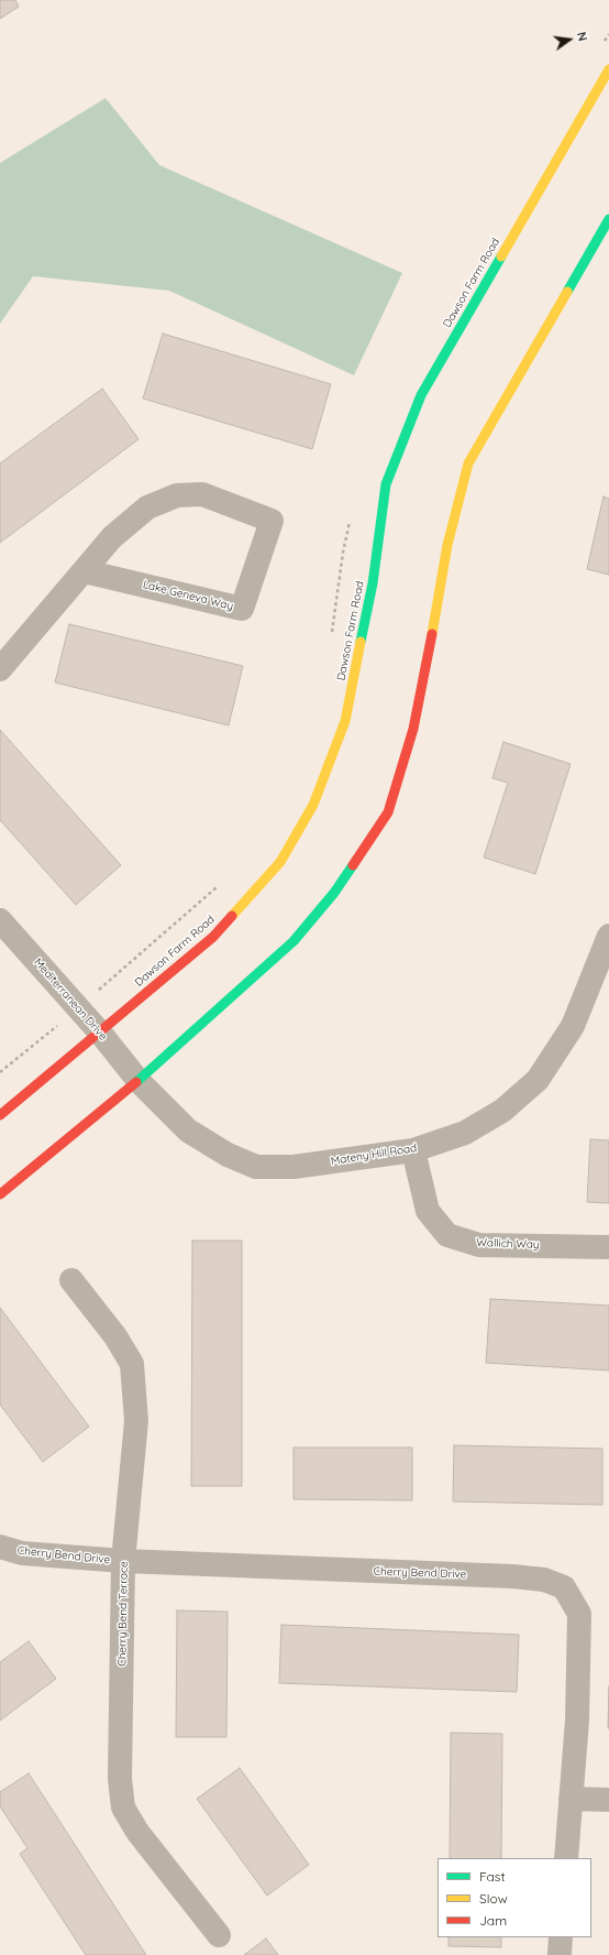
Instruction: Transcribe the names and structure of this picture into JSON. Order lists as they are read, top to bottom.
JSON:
{
  "streets": {
    "street": [
      "Dawson Farm Road",
      "Lake Geneva Way",
      "Mediterranean Drive",
      "Mateny Hill Road",
      "Wallich Way",
      "Cherry Bend Drive",
      "Cherry Bend Terrace"
    ]
  },
  "crossings": [
    ["Dawson Farm Road", "Mediterranean Drive"],
    ["Mediterranean Drive", "Mateny Hill Road"],
    ["Mateny Hill Road", "Wallich Way"],
    ["Cherry Bend Drive", "Cherry Bend Terrace"]
  ],
  "legend": ["Fast", "Slow", "Jam"],
  "north": "right"
}
